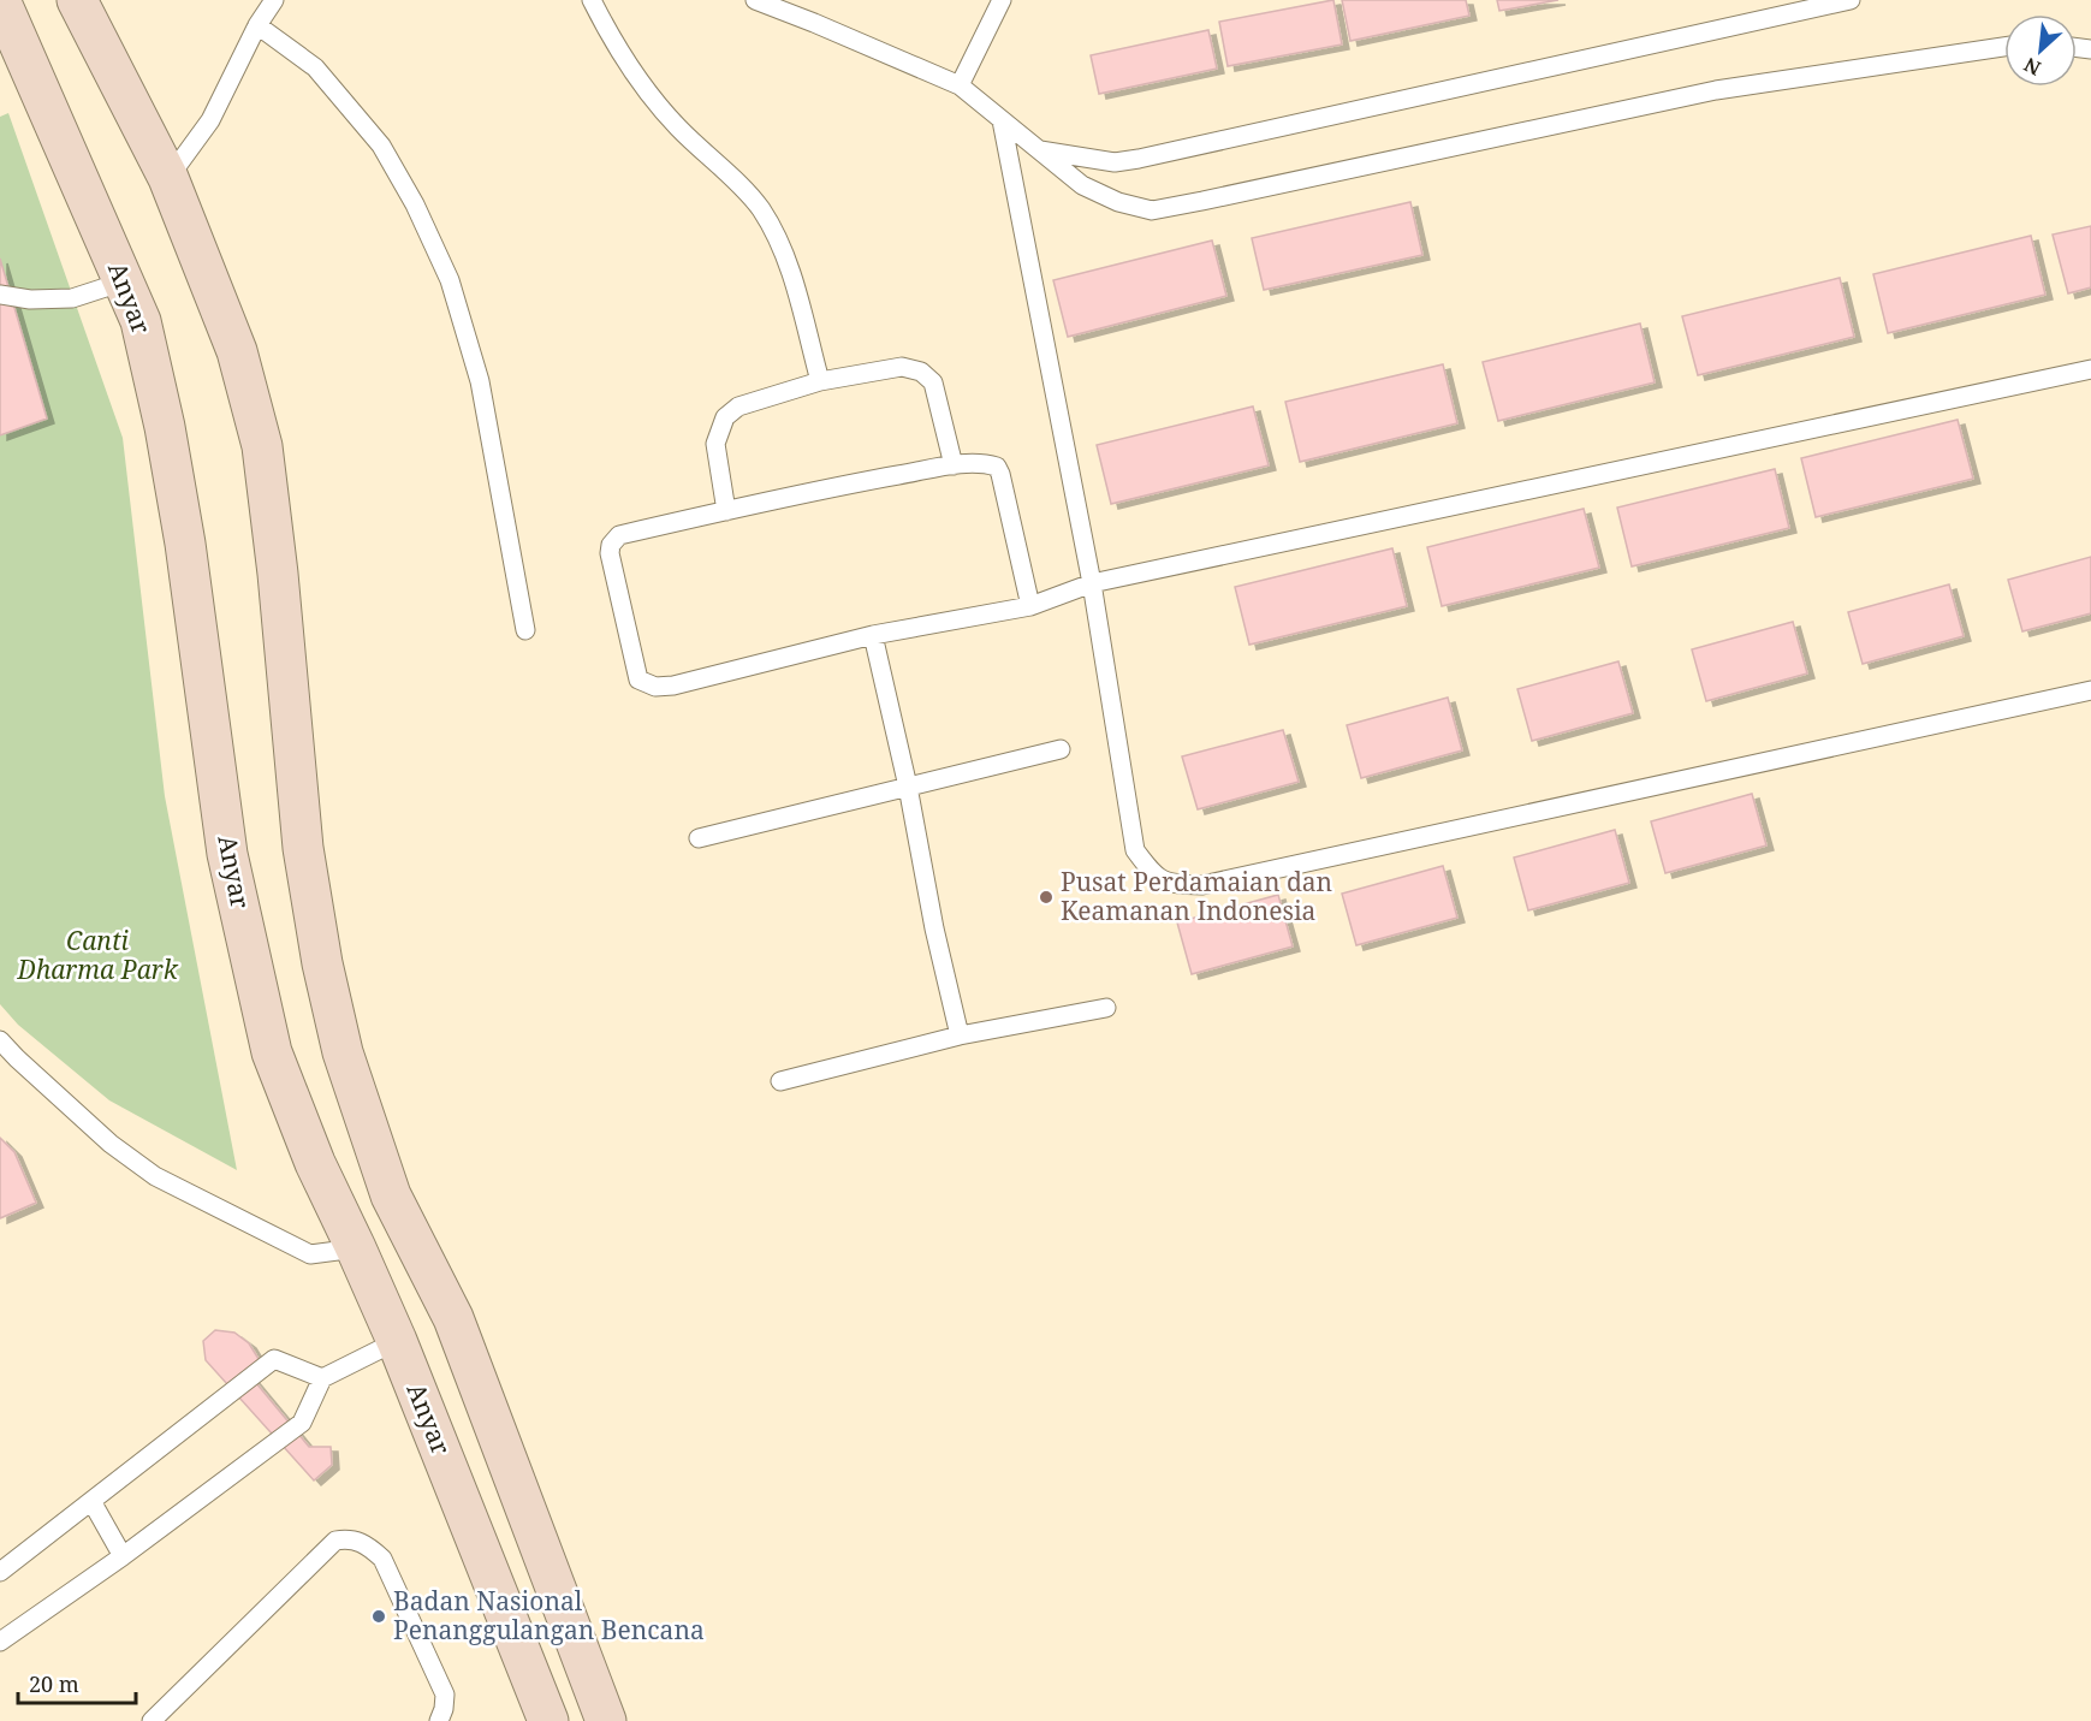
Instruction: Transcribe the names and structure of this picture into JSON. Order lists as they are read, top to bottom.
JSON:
{
  "streets": {
    "street": ["Anyar"]
  },
  "parks": ["Canti Dharma Park"],
  "places": ["Pusat Perdamaian dan Keamanan Indonesia", "Badan Nasional Penanggulangan Bencana"],
  "scale_bar": "20 m",
  "north": "bottom left"
}
